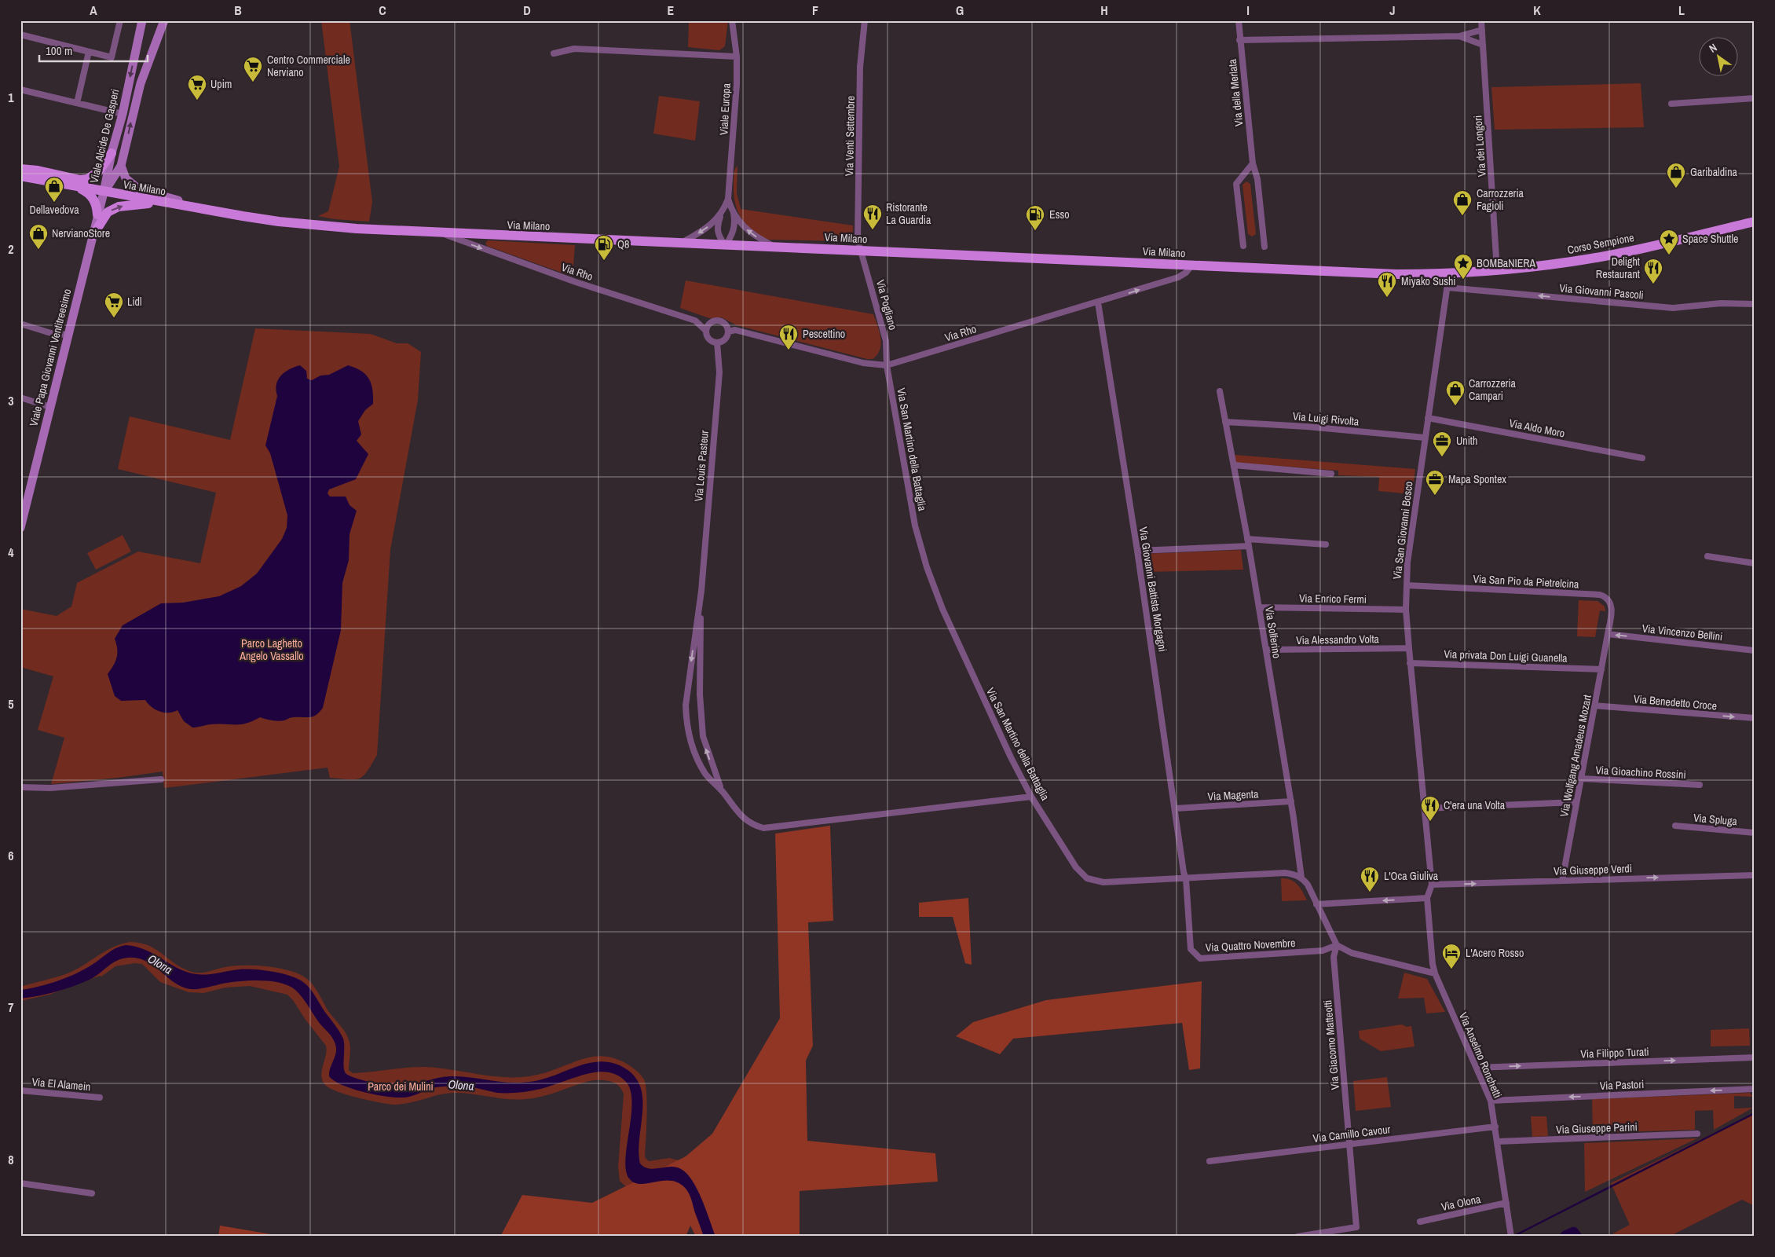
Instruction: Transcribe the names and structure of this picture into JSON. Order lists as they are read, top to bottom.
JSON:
{
  "streets": {
    "main road": ["Via Milano", "Corso Sempione"],
    "street": [
      "Via della Merlata",
      "Viale Europa",
      "Viale Alcide De Gasperi",
      "Via Venti Settembre",
      "Via dei Longori",
      "Via Rho",
      "Via Giovanni Pascoli",
      "Via Pogliano",
      "Viale Papa Giovanni Ventitreesimo",
      "Via Luigi Rivolta",
      "Via Aldo Moro",
      "Via San Martino della Battaglia",
      "Via Louis Pasteur",
      "Via San Giovanni Bosco",
      "Via San Pio da Pietrelcina",
      "Via Giovanni Battista Morgagni",
      "Via Enrico Fermi",
      "Via Solferino",
      "Via Vincenzo Bellini",
      "Via Alessandro Volta",
      "Via privata Don Luigi Guanella",
      "Via Benedetto Croce",
      "Via Wolfgang Amadeus Mozart",
      "Via Gioachino Rossini",
      "Via Magenta",
      "Via Spluga",
      "Via Giuseppe Verdi",
      "Via Quattro Novembre",
      "Via Giacomo Matteotti",
      "Via Filippo Turati",
      "Via Anselmo Ronchetti",
      "Via El Alamein",
      "Via Pastori",
      "Via Giuseppe Parini",
      "Via Camillo Cavour",
      "Via Olona"
    ]
  },
  "crossings": [
    ["Viale Europa", "Via Milano"],
    ["Viale Alcide De Gasperi", "Via Milano"],
    ["Viale Alcide De Gasperi", "Viale Papa Giovanni Ventitreesimo"],
    ["Via Venti Settembre", "Via Milano"],
    ["Via Venti Settembre", "Via Pogliano"],
    ["Via dei Longori", "Corso Sempione"],
    ["Via Milano", "Corso Sempione"],
    ["Via Milano", "Via Rho"],
    ["Via Milano", "Via Pogliano"],
    ["Via Milano", "Viale Papa Giovanni Ventitreesimo"],
    ["Via Milano", "Via San Giovanni Bosco"],
    ["Corso Sempione", "Via San Giovanni Bosco"],
    ["Via Rho", "Via Pogliano"],
    ["Via Rho", "Via San Martino della Battaglia"],
    ["Via Rho", "Via Louis Pasteur"],
    ["Via Rho", "Via Giovanni Battista Morgagni"],
    ["Via Giovanni Pascoli", "Via San Giovanni Bosco"],
    ["Via Pogliano", "Via San Martino della Battaglia"],
    ["Via Luigi Rivolta", "Via San Giovanni Bosco"],
    ["Via Luigi Rivolta", "Via Solferino"],
    ["Via Aldo Moro", "Via San Giovanni Bosco"],
    ["Via San Martino della Battaglia", "Via Louis Pasteur"],
    ["Via San Martino della Battaglia", "Via Giovanni Battista Morgagni"],
    ["Via San Martino della Battaglia", "Via Solferino"],
    ["Via San Martino della Battaglia", "Via Quattro Novembre"],
    ["Via San Giovanni Bosco", "Via San Pio da Pietrelcina"],
    ["Via San Giovanni Bosco", "Via Enrico Fermi"],
    ["Via San Giovanni Bosco", "Via Alessandro Volta"],
    ["Via San Giovanni Bosco", "Via privata Don Luigi Guanella"],
    ["Via San Giovanni Bosco", "Via Giuseppe Verdi"],
    ["Via San Giovanni Bosco", "Via Anselmo Ronchetti"],
    ["Via San Pio da Pietrelcina", "Via Vincenzo Bellini"],
    ["Via San Pio da Pietrelcina", "Via Wolfgang Amadeus Mozart"],
    ["Via Giovanni Battista Morgagni", "Via Magenta"],
    ["Via Giovanni Battista Morgagni", "Via Quattro Novembre"],
    ["Via Enrico Fermi", "Via Solferino"],
    ["Via Solferino", "Via Alessandro Volta"],
    ["Via Solferino", "Via Magenta"],
    ["Via Vincenzo Bellini", "Via Wolfgang Amadeus Mozart"],
    ["Via privata Don Luigi Guanella", "Via Wolfgang Amadeus Mozart"],
    ["Via Benedetto Croce", "Via Wolfgang Amadeus Mozart"],
    ["Via Wolfgang Amadeus Mozart", "Via Gioachino Rossini"],
    ["Via Wolfgang Amadeus Mozart", "Via Giuseppe Verdi"],
    ["Via Giuseppe Verdi", "Via Anselmo Ronchetti"],
    ["Via Quattro Novembre", "Via Giacomo Matteotti"],
    ["Via Giacomo Matteotti", "Via Camillo Cavour"],
    ["Via Filippo Turati", "Via Anselmo Ronchetti"],
    ["Via Anselmo Ronchetti", "Via Pastori"],
    ["Via Anselmo Ronchetti", "Via Giuseppe Parini"],
    ["Via Anselmo Ronchetti", "Via Camillo Cavour"],
    ["Via Anselmo Ronchetti", "Via Olona"]
  ],
  "one_way": [
    "Via Rho",
    "Via Giovanni Pascoli",
    "Via Vincenzo Bellini",
    "Via Benedetto Croce",
    "Via Giuseppe Verdi",
    "Via Filippo Turati",
    "Via Pastori"
  ],
  "water": ["Olona"],
  "parks": ["Parco Laghetto Angelo Vassallo", "Parco dei Mulini"],
  "places": {
    "supermarket": ["Centro Commerciale Nerviano", "Upim", "Lidl"],
    "shop": [
      "Garibaldina",
      "Dellavedova",
      "Carrozzeria Fagioli",
      "NervianoStore",
      "Carrozzeria Campari"
    ],
    "restaurant": [
      "Ristorante La Guardia",
      "Delight Restaurant",
      "Miyako Sushi",
      "Pescettino",
      "C'era una Volta",
      "L'Oca Giuliva"
    ],
    "fuel station": ["Esso", "Q8"],
    "place": ["Space Shuttle", "BOMBaNIERA"],
    "office": ["Unith", "Mapa Spontex"],
    "hotel": ["L'Acero Rosso"]
  },
  "scale_bar": "100 m",
  "north": "top left",
  "grid": {
    "columns": [
      "A",
      "B",
      "C",
      "D",
      "E",
      "F",
      "G",
      "H",
      "I",
      "J",
      "K",
      "L"
    ],
    "rows": [
      "1",
      "2",
      "3",
      "4",
      "5",
      "6",
      "7",
      "8"
    ]
  }
}
